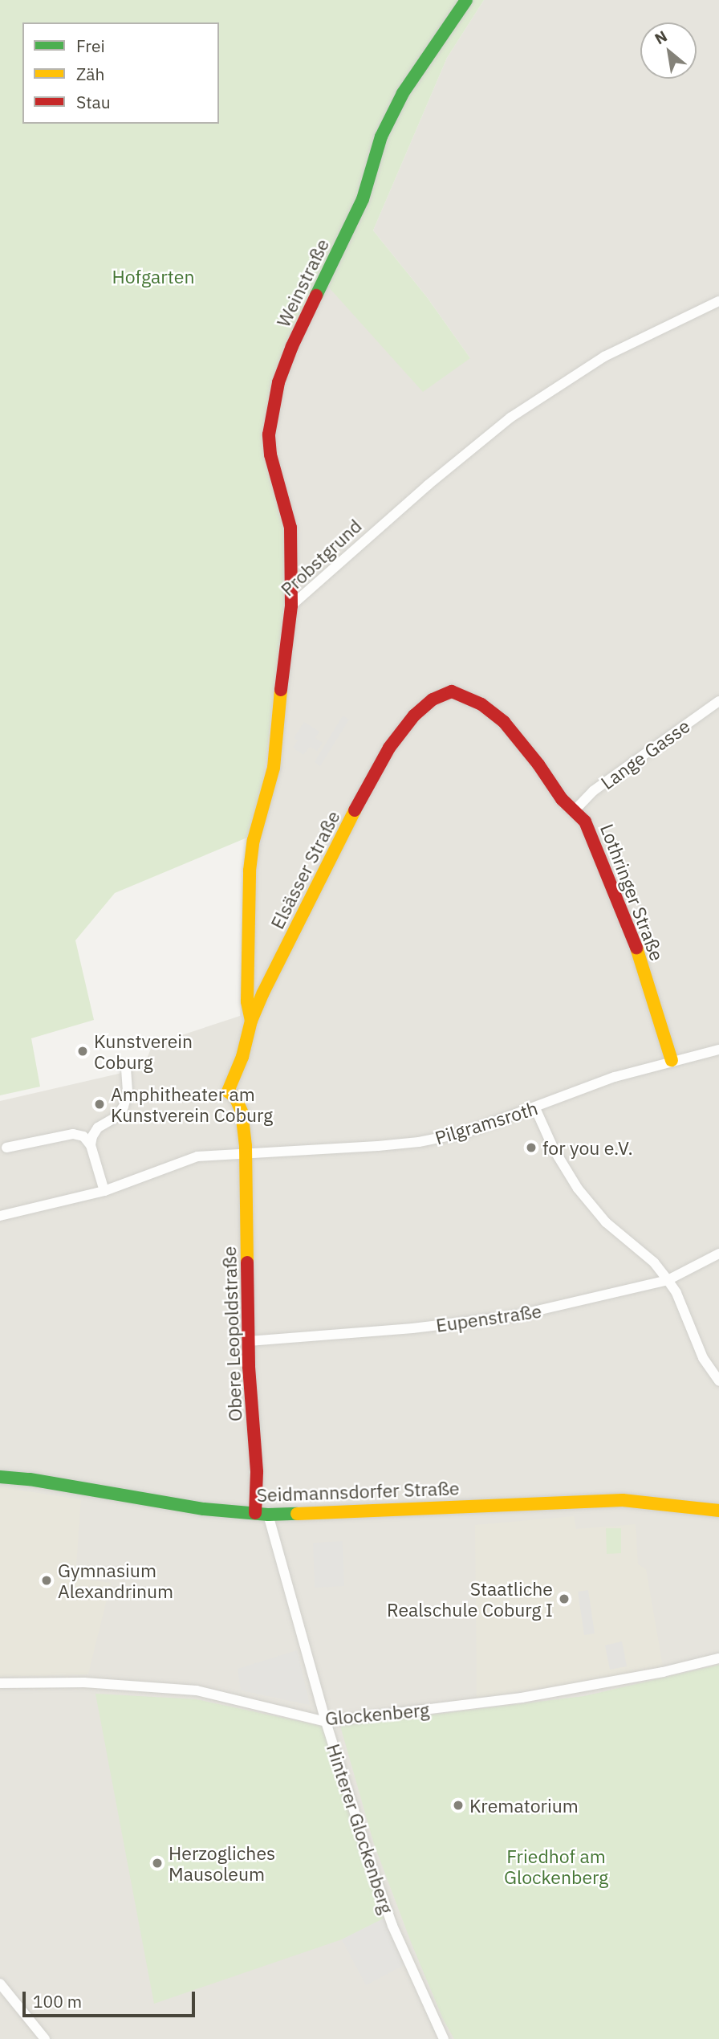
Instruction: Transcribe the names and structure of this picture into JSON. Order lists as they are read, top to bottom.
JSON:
{
  "streets": {
    "street": [
      "Weinstraße",
      "Probstgrund",
      "Lange Gasse",
      "Elsässer Straße",
      "Lothringer Straße",
      "Pilgramsroth",
      "Eupenstraße",
      "Obere Leopoldstraße",
      "Seidmannsdorfer Straße",
      "Glockenberg",
      "Hinterer Glockenberg"
    ]
  },
  "crossings": [
    ["Weinstraße", "Probstgrund"],
    ["Probstgrund", "Elsässer Straße"],
    ["Lange Gasse", "Lothringer Straße"],
    ["Elsässer Straße", "Lothringer Straße"],
    ["Elsässer Straße", "Obere Leopoldstraße"],
    ["Lothringer Straße", "Pilgramsroth"],
    ["Pilgramsroth", "Obere Leopoldstraße"],
    ["Eupenstraße", "Obere Leopoldstraße"],
    ["Obere Leopoldstraße", "Seidmannsdorfer Straße"],
    ["Obere Leopoldstraße", "Hinterer Glockenberg"],
    ["Seidmannsdorfer Straße", "Hinterer Glockenberg"],
    ["Glockenberg", "Hinterer Glockenberg"]
  ],
  "parks": ["Hofgarten", "Friedhof am Glockenberg"],
  "places": [
    "Kunstverein Coburg",
    "Amphitheater am Kunstverein Coburg",
    "for you e.V.",
    "Gymnasium Alexandrinum",
    "Staatliche Realschule Coburg I",
    "Krematorium",
    "Herzogliches Mausoleum"
  ],
  "legend": ["Frei", "Zäh", "Stau"],
  "scale_bar": "100 m",
  "north": "top left"
}
